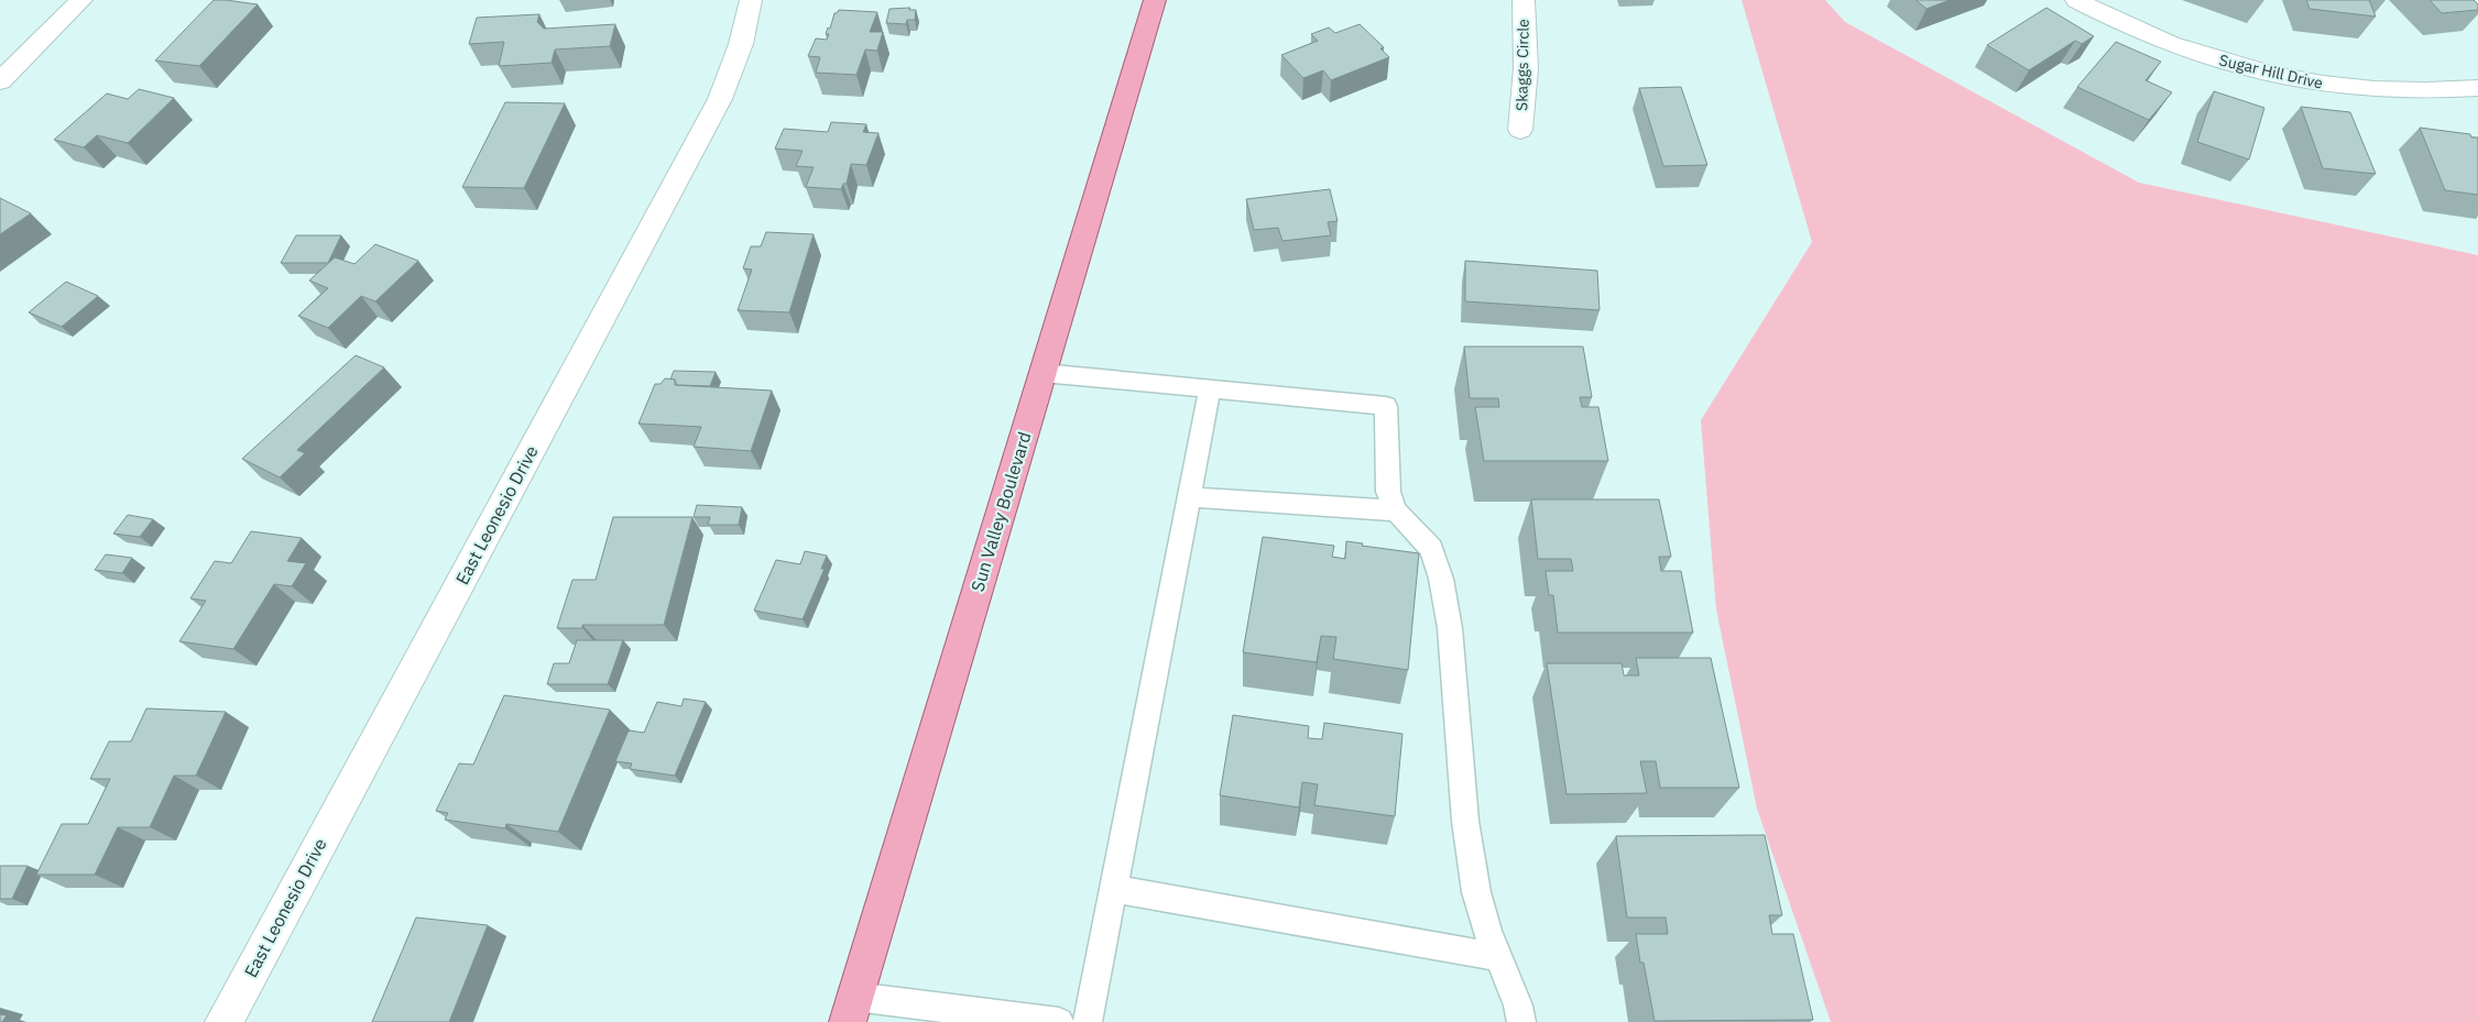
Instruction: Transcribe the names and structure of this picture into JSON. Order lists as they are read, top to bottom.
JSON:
{
  "streets": {
    "main road": ["Sun Valley Boulevard"],
    "street": ["Skaggs Circle", "Sugar Hill Drive", "East Leonesio Drive"]
  }
}
